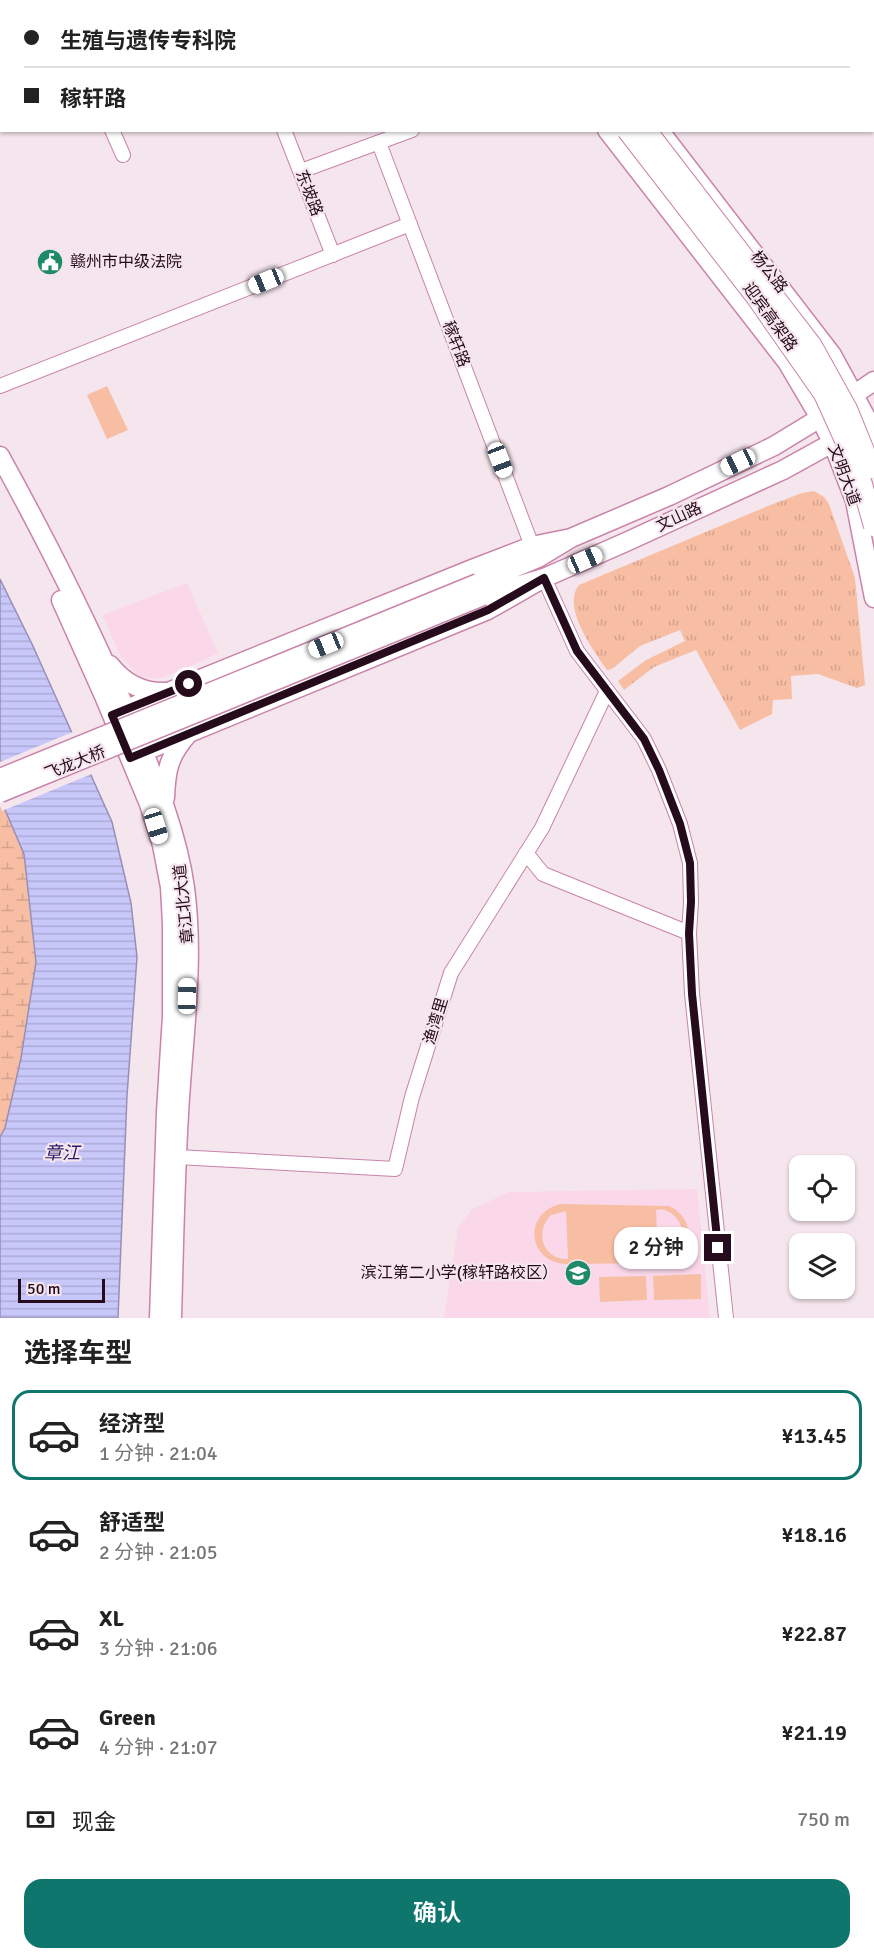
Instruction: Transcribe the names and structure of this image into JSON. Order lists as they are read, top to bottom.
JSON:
{
  "streets": {
    "highway": ["迎宾高架路"],
    "main road": [
      "杨公路",
      "文明大道",
      "文山路",
      "飞龙大桥",
      "章江北大道"
    ],
    "street": ["东坡路", "稼轩路", "渔湾里"]
  },
  "crossings": [
    ["杨公路", "文山路"],
    ["文明大道", "文山路"],
    ["文山路", "飞龙大桥"],
    ["章江北大道", "渔湾里"]
  ],
  "water": ["章江"],
  "places": {
    "public building": ["赣州市中级法院"],
    "school or university": ["滨江第二小学(稼轩路校区）"]
  },
  "scale_bar": "50 m",
  "page": {
    "banner": ["生殖与遗传专科院", "稼轩路"],
    "bubble": "2 分钟",
    "scale": "50 m",
    "heading": "选择车型",
    "list": [
      {
        "name": "经济型",
        "note": "1 分钟 · 21:04",
        "value": "¥13.45"
      },
      {
        "name": "舒适型",
        "note": "2 分钟 · 21:05",
        "value": "¥18.16"
      },
      {
        "name": "XL",
        "note": "3 分钟 · 21:06",
        "value": "¥22.87"
      },
      {
        "name": "Green",
        "note": "4 分钟 · 21:07",
        "value": "¥21.19"
      }
    ],
    "pay": ["现金", "750 m"],
    "buttons": "确认"
  }
}
